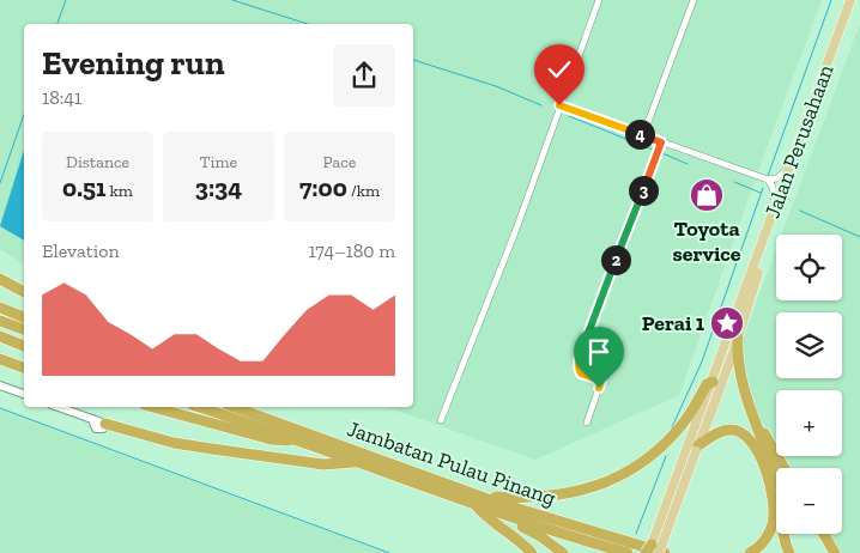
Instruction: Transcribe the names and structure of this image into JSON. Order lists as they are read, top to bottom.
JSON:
{
  "streets": {
    "highway": ["Jambatan Pulau Pinang"],
    "main road": ["Jalan Perusahaan"]
  },
  "places": {
    "shop": ["Toyota service"],
    "place": ["Perai 1"]
  },
  "page": {
    "heading": ["Evening run", "18:41"],
    "pins": ["4", "3", "2"],
    "stats": [
      ["Distance", "0.51 km"],
      ["Time", "3:34"],
      ["Pace", "7:00 /km"]
    ],
    "chart": ["Elevation", "174–180 m"],
    "map_buttons": ["+", "−"]
  }
}
